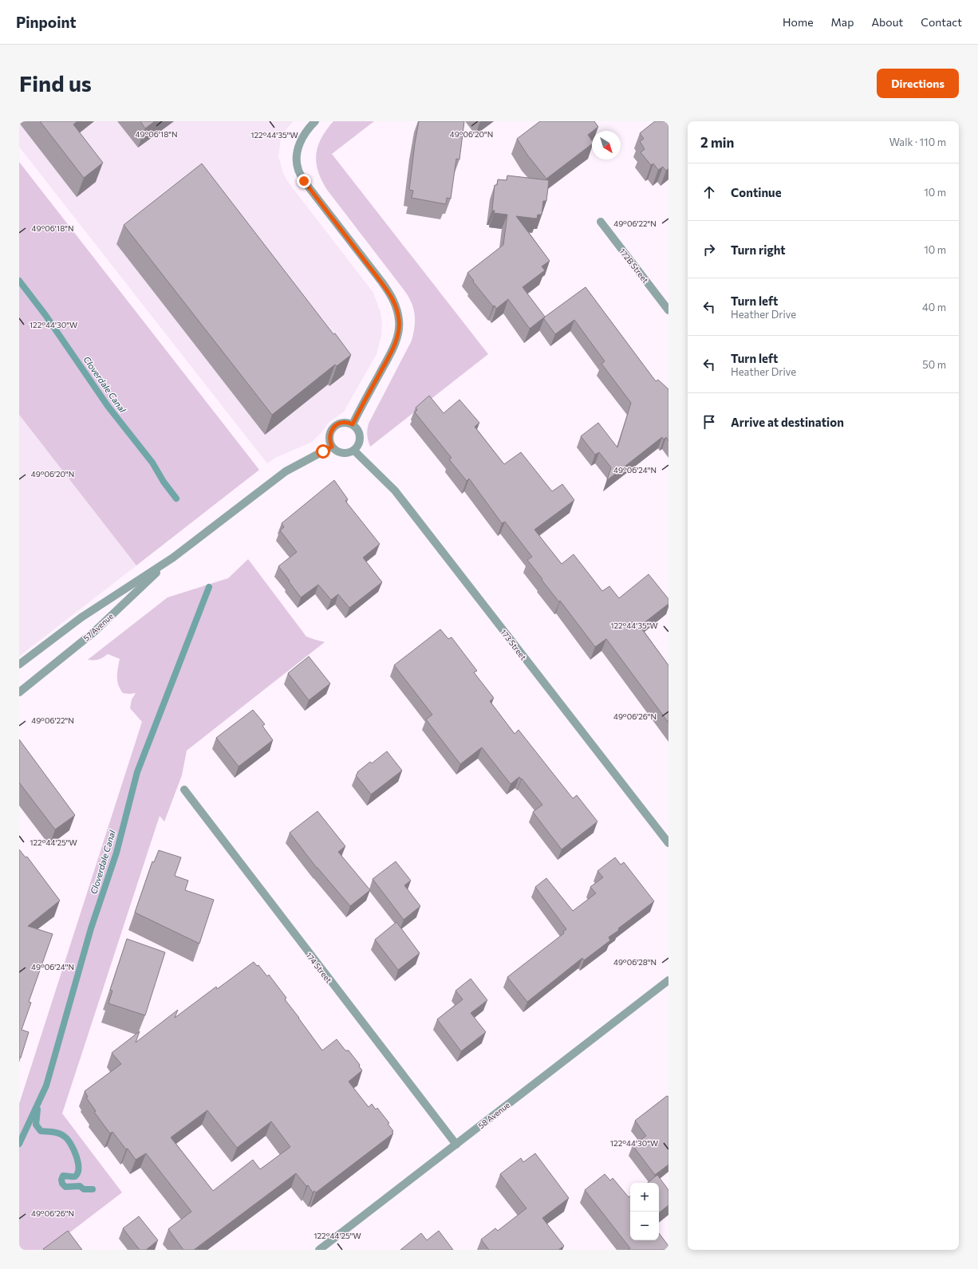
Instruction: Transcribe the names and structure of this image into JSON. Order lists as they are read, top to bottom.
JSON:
{
  "streets": {
    "street": [
      "172B Street",
      "57 Avenue",
      "173 Street",
      "174 Street",
      "58 Avenue"
    ]
  },
  "crossings": [
    ["57 Avenue", "173 Street"],
    ["174 Street", "58 Avenue"]
  ],
  "water": ["Cloverdale Canal"],
  "north": "bottom right",
  "page": {
    "header": "Pinpoint",
    "nav": [
      "Home",
      "Map",
      "About",
      "Contact"
    ],
    "buttons": "Directions",
    "title": "Find us",
    "heading": ["2 min", "Walk · 110 m"],
    "list": [
      ["Continue", "10 m"],
      ["Turn right", "10 m"],
      ["Turn left", "Heather Drive", "40 m"],
      ["Turn left", "Heather Drive", "50 m"],
      "Arrive at destination"
    ],
    "map_buttons": ["+", "−"]
  },
  "coordinates": [
    "49°06'18\"N",
    "49°06'20\"N",
    "122°44'35\"W",
    "49°06'22\"N",
    "122°44'30\"W",
    "49°06'24\"N",
    "49°06'26\"N",
    "122°44'25\"W",
    "49°06'28\"N"
  ]
}
